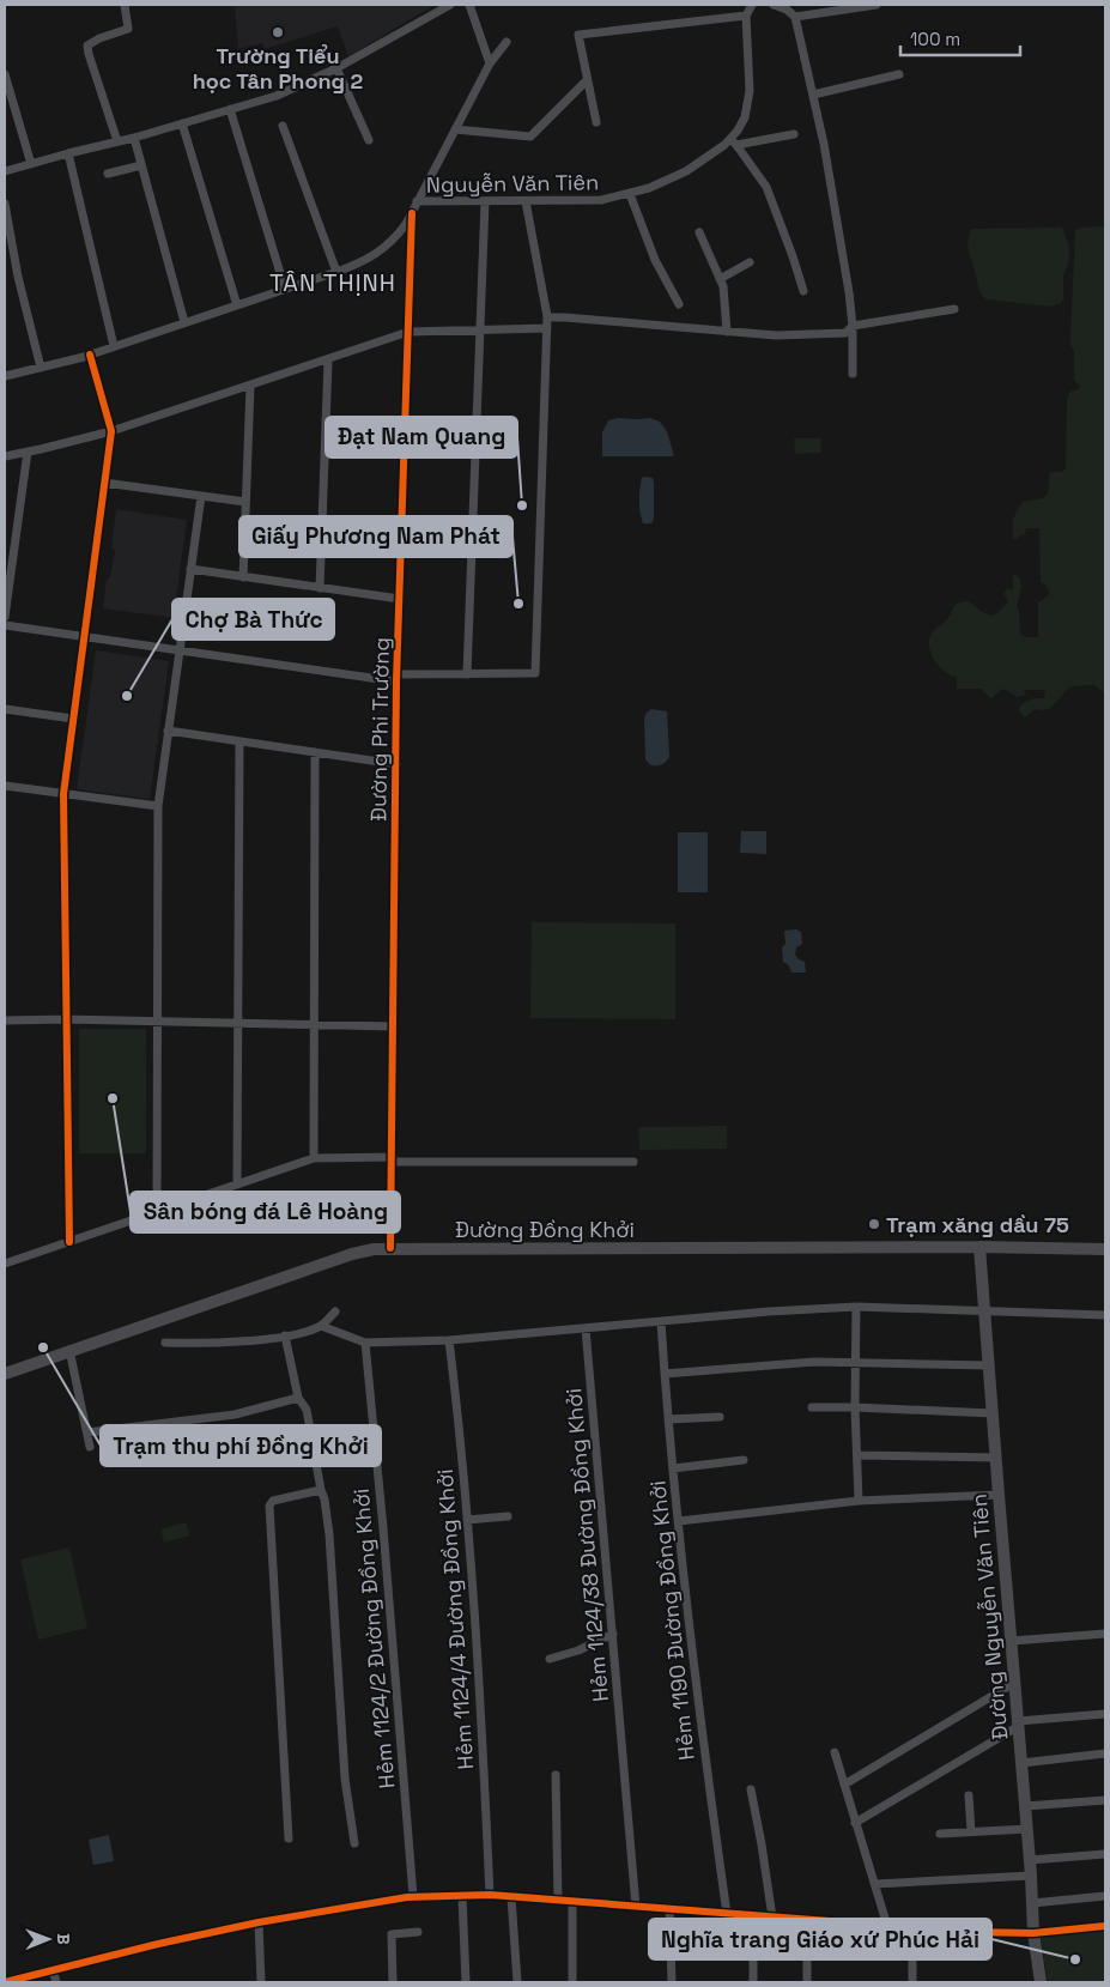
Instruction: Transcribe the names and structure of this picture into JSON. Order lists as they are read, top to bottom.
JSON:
{
  "streets": {
    "main road": ["Đường Đồng Khởi", "Đường Nguyễn Văn Tiên"],
    "street": [
      "Nguyễn Văn Tiên",
      "Đường Phi Trường",
      "Hẻm 1124/38 Đường Đồng Khởi",
      "Hẻm 1124/4 Đường Đồng Khởi",
      "Hẻm 1190 Đường Đồng Khởi",
      "Hẻm 1124/2 Đường Đồng Khởi"
    ]
  },
  "crossings": [
    ["Nguyễn Văn Tiên", "Đường Phi Trường"],
    ["Đường Phi Trường", "Đường Đồng Khởi"],
    ["Đường Đồng Khởi", "Đường Nguyễn Văn Tiên"]
  ],
  "districts": ["TÂN THỊNH"],
  "places": [
    "Trường Tiểu học Tân Phong 2",
    "Đạt Nam Quang",
    "Giấy Phương Nam Phát",
    "Chợ Bà Thức",
    "Sân bóng đá Lê Hoàng",
    "Trạm xăng dầu 75",
    "Trạm thu phí Đồng Khởi",
    "Nghĩa trang Giáo xứ Phúc Hải"
  ],
  "scale_bar": "100 m",
  "north": "right"
}
